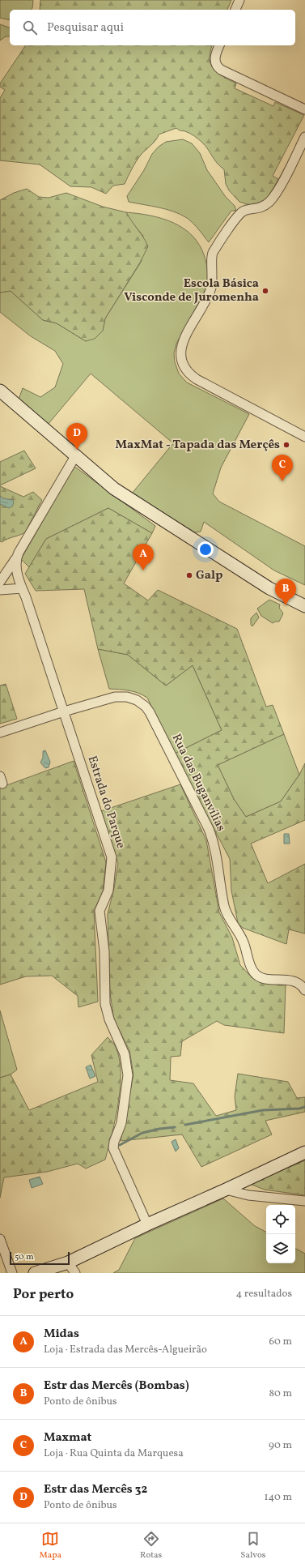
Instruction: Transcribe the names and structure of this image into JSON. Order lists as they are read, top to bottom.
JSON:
{
  "streets": {
    "street": ["Rua das Buganvílias", "Estrada do Parque"]
  },
  "crossings": [
    ["Rua das Buganvílias", "Estrada do Parque"]
  ],
  "places": ["Escola Básica Visconde de Juromenha", "MaxMat - Tapada das Merçês", "Galp"],
  "scale_bar": "50 m",
  "page": {
    "search": "Pesquisar aqui",
    "pins": [
      "D",
      "C",
      "A",
      "B"
    ],
    "scale": "50 m",
    "heading": ["Por perto", "4 resultados"],
    "list": [
      {
        "mark": "A",
        "name": "Midas",
        "note": "Loja · Estrada das Mercês-Algueirão",
        "value": "60 m"
      },
      {
        "mark": "B",
        "name": "Estr das Mercês (Bombas)",
        "note": "Ponto de ônibus",
        "value": "80 m"
      },
      {
        "mark": "C",
        "name": "Maxmat",
        "note": "Loja · Rua Quinta da Marquesa",
        "value": "90 m"
      },
      {
        "mark": "D",
        "name": "Estr das Mercês 32",
        "note": "Ponto de ônibus",
        "value": "140 m"
      }
    ],
    "nav": ["Mapa", "Rotas", "Salvos"]
  }
}
